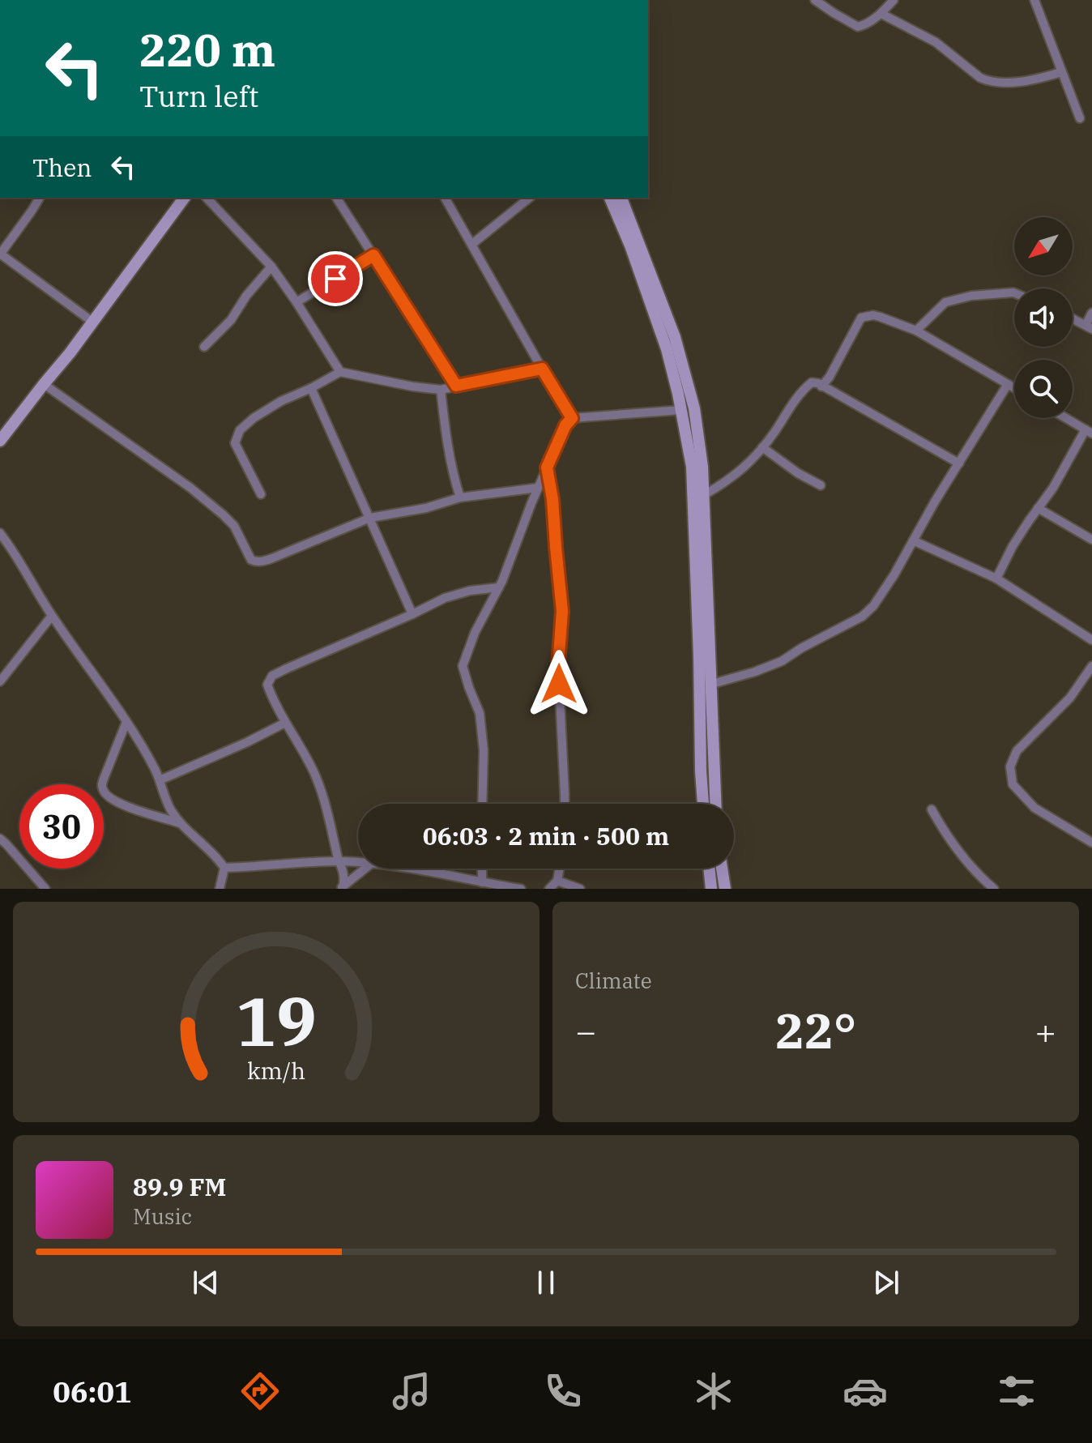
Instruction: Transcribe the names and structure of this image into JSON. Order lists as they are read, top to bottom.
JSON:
{
  "north": "bottom left",
  "page": {
    "turn": ["220 m", "Turn left"],
    "then": "Then",
    "limit": "30",
    "trip": "06:03 · 2 min · 500 m",
    "tile": "Climate",
    "heat": ["−", "22°", "+"],
    "song": ["89.9 FM", "Music"],
    "tabs": "06:01",
    "gauge": ["19", "km/h"]
  }
}
